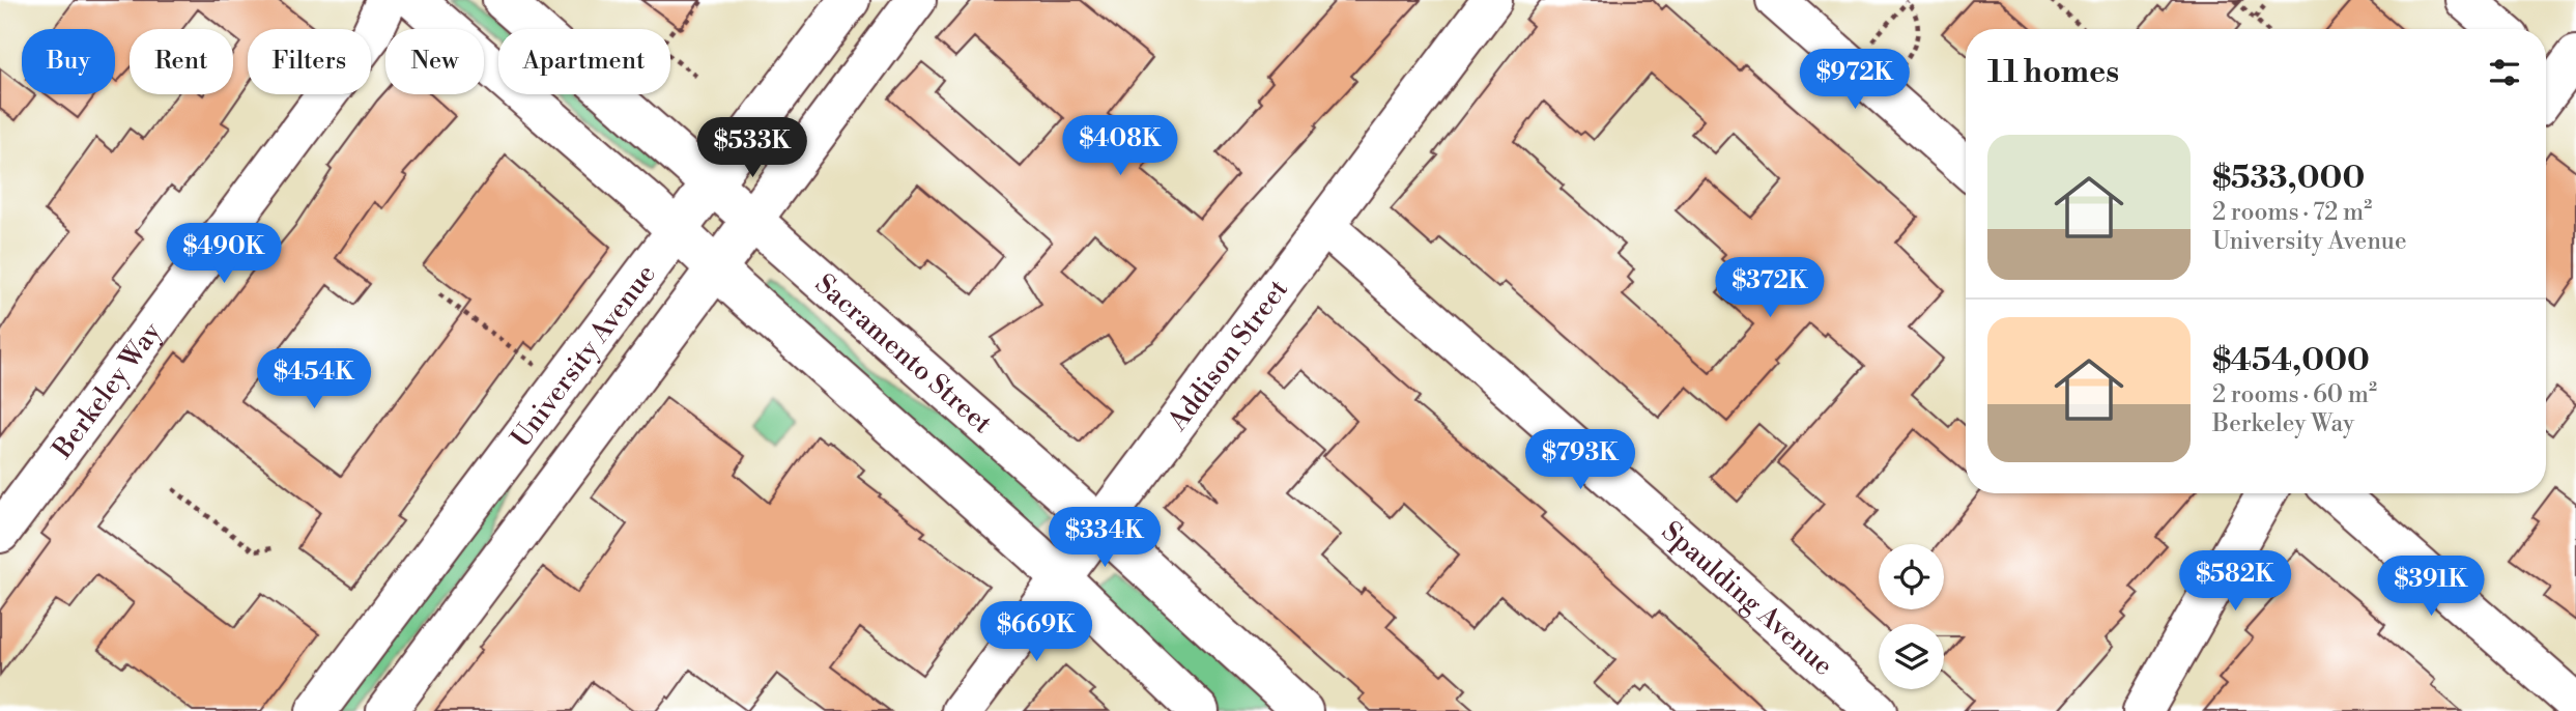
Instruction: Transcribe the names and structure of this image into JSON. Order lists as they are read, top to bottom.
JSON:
{
  "streets": {
    "street": [
      "University Avenue",
      "Sacramento Street",
      "Addison Street",
      "Berkeley Way",
      "Spaulding Avenue"
    ]
  },
  "crossings": [
    ["University Avenue", "Sacramento Street"],
    ["Sacramento Street", "Addison Street"],
    ["Addison Street", "Spaulding Avenue"]
  ],
  "page": {
    "chip": [
      "Buy",
      "Rent",
      "Filters",
      "New",
      "Apartment"
    ],
    "heading": "11 homes",
    "price": [
      "$972K",
      "$408K",
      "$533K",
      "$490K",
      "$372K",
      "$454K",
      "$793K",
      "$334K",
      "$582K",
      "$391K",
      "$669K"
    ],
    "list": [
      {
        "name": "$533,000",
        "note": "2 rooms · 72 m² · University Avenue"
      },
      {
        "name": "$454,000",
        "note": "2 rooms · 60 m² · Berkeley Way"
      }
    ]
  }
}
